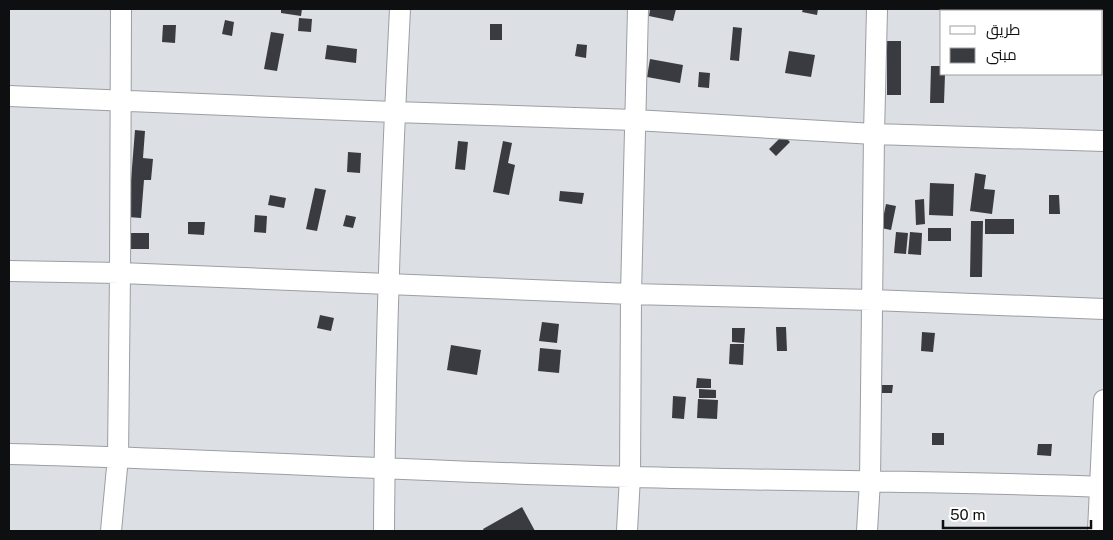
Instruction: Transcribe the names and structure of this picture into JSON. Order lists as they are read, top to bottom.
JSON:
{
  "legend": ["طريق", "مبنى"],
  "scale_bar": "50 m"
}
